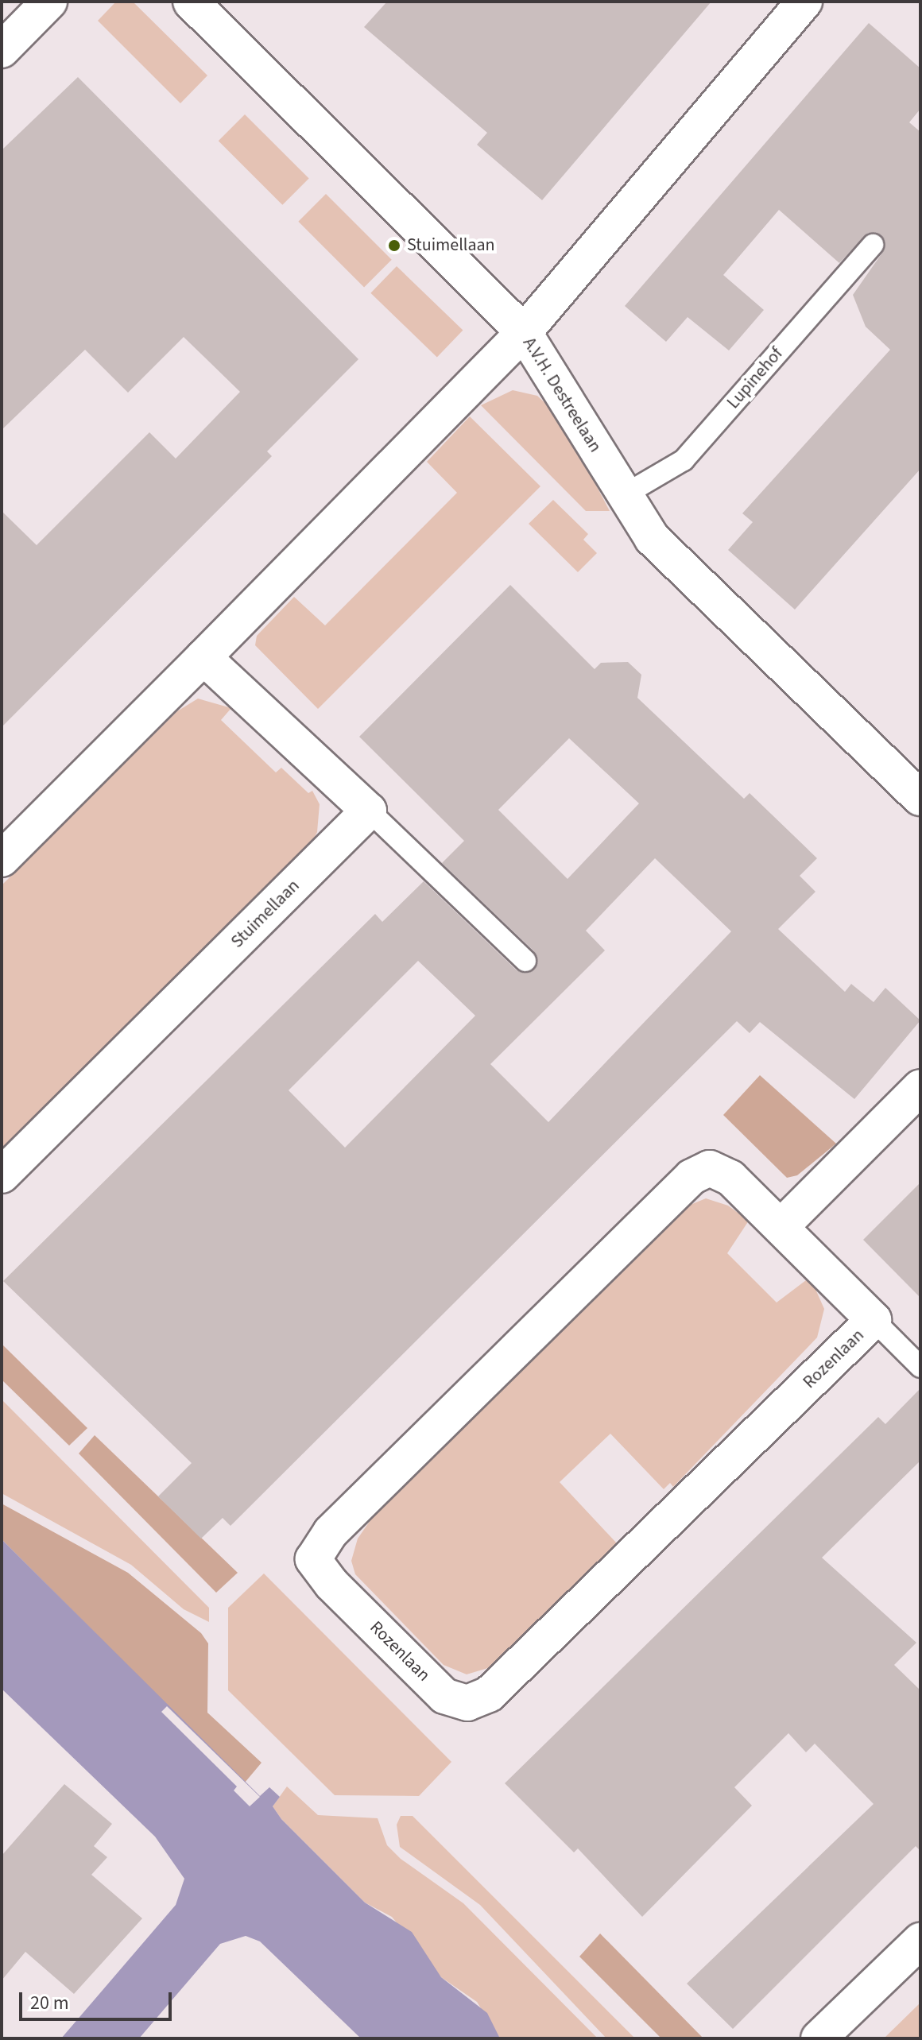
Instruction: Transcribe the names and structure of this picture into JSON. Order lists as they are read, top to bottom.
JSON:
{
  "streets": {
    "street": ["A.V.H. Destreelaan", "Stuimellaan", "Rozenlaan"],
    "lane": ["Lupinehof"]
  },
  "crossings": [
    ["Lupinehof", "A.V.H. Destreelaan"]
  ],
  "places": ["Stuimellaan"],
  "scale_bar": "20 m"
}
